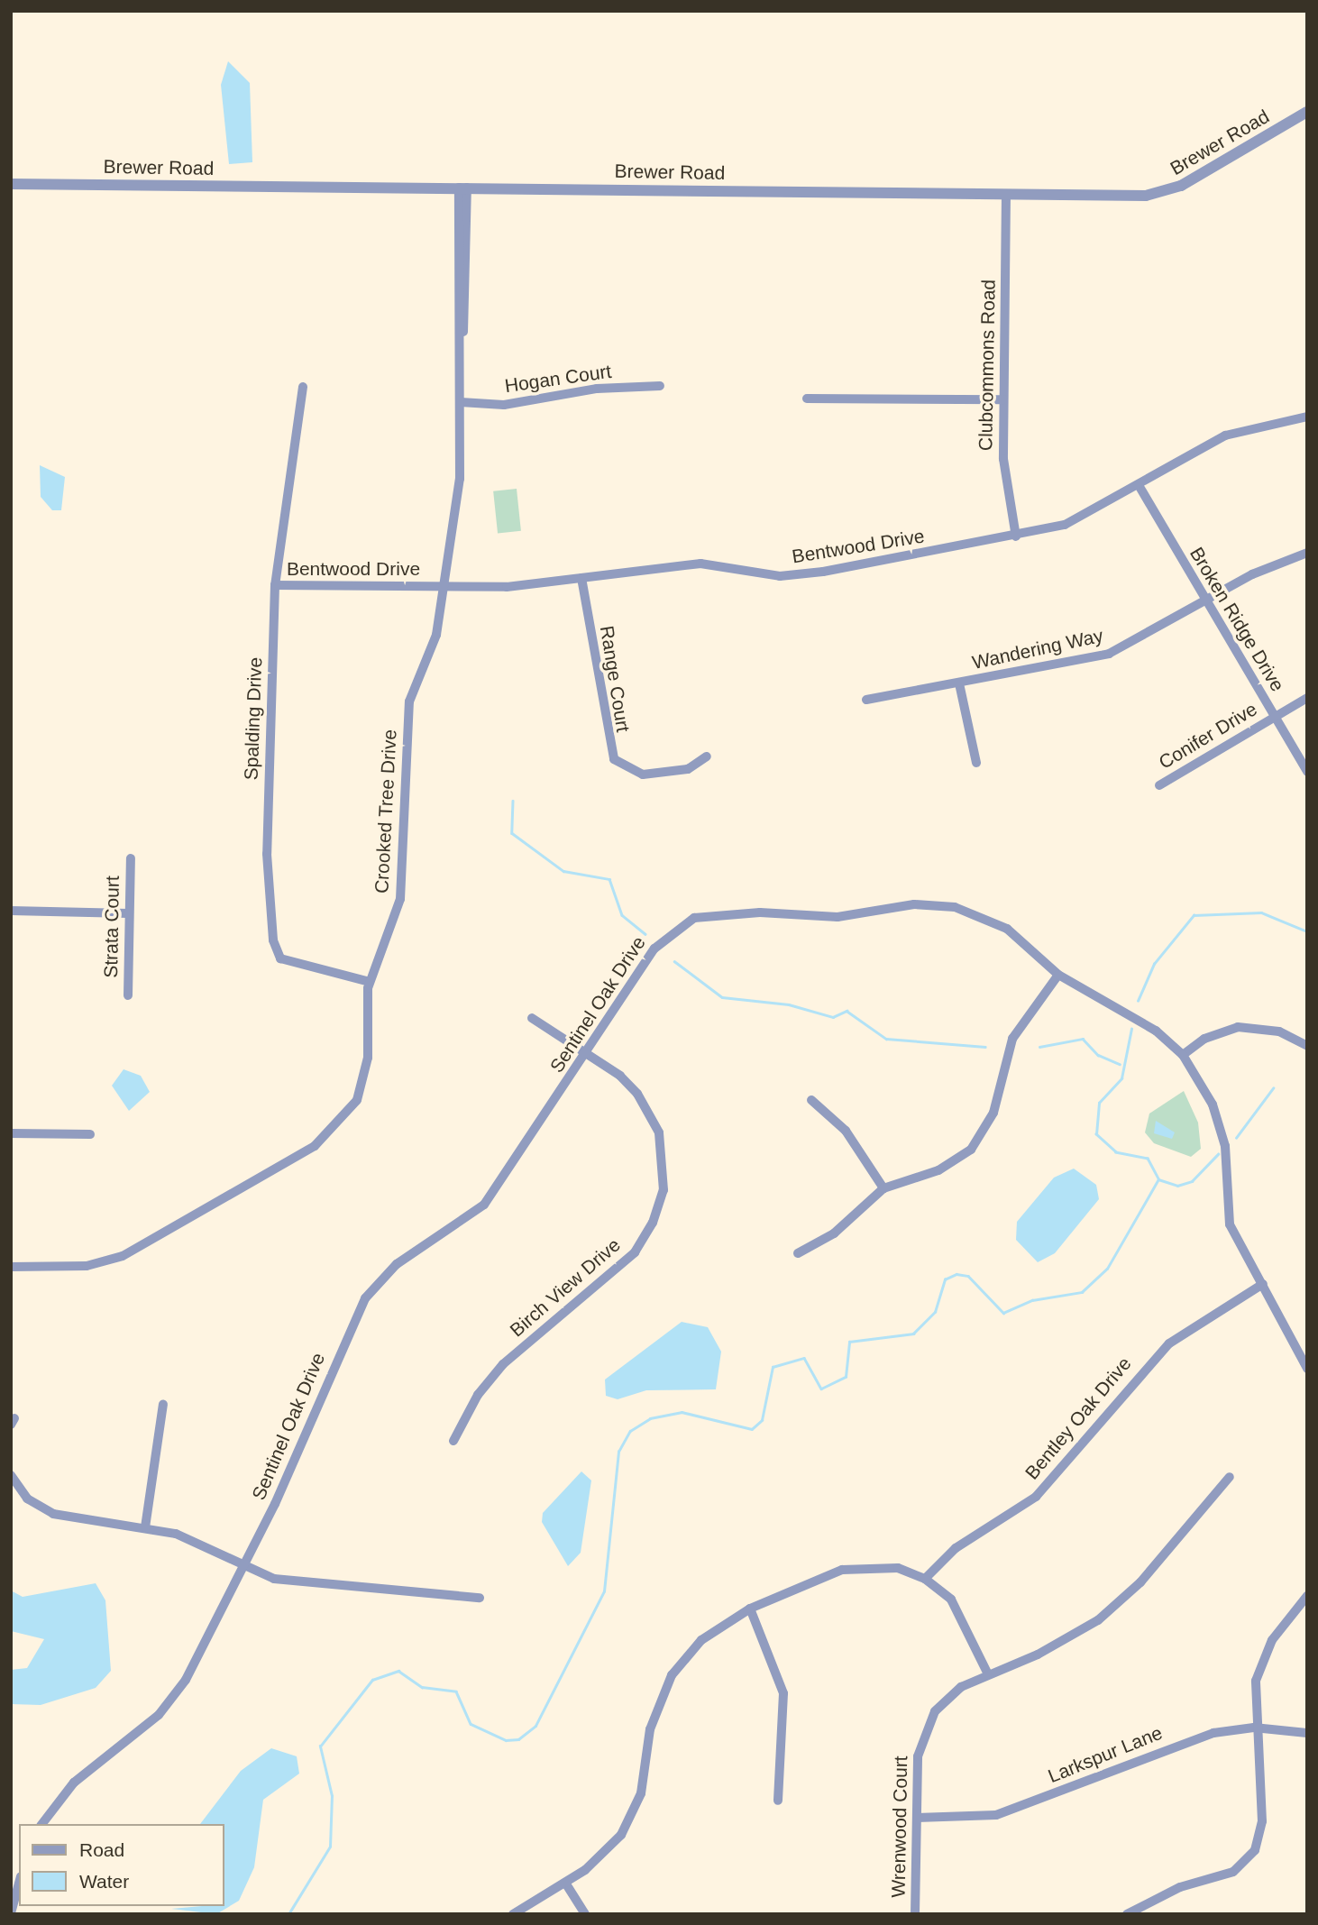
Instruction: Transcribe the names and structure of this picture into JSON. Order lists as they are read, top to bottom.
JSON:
{
  "streets": {
    "street": [
      "Brewer Road",
      "Clubcommons Road",
      "Hogan Court",
      "Bentwood Drive",
      "Broken Ridge Drive",
      "Wandering Way",
      "Range Court",
      "Spalding Drive",
      "Conifer Drive",
      "Crooked Tree Drive",
      "Strata Court",
      "Sentinel Oak Drive",
      "Birch View Drive",
      "Bentley Oak Drive",
      "Larkspur Lane",
      "Wrenwood Court"
    ]
  },
  "crossings": [
    ["Brewer Road", "Clubcommons Road"],
    ["Brewer Road", "Crooked Tree Drive"],
    ["Clubcommons Road", "Bentwood Drive"],
    ["Hogan Court", "Crooked Tree Drive"],
    ["Bentwood Drive", "Broken Ridge Drive"],
    ["Bentwood Drive", "Range Court"],
    ["Bentwood Drive", "Spalding Drive"],
    ["Bentwood Drive", "Crooked Tree Drive"],
    ["Broken Ridge Drive", "Wandering Way"],
    ["Broken Ridge Drive", "Conifer Drive"],
    ["Spalding Drive", "Crooked Tree Drive"],
    ["Sentinel Oak Drive", "Birch View Drive"],
    ["Sentinel Oak Drive", "Bentley Oak Drive"],
    ["Larkspur Lane", "Wrenwood Court"]
  ],
  "legend": ["Road", "Water"]
}
